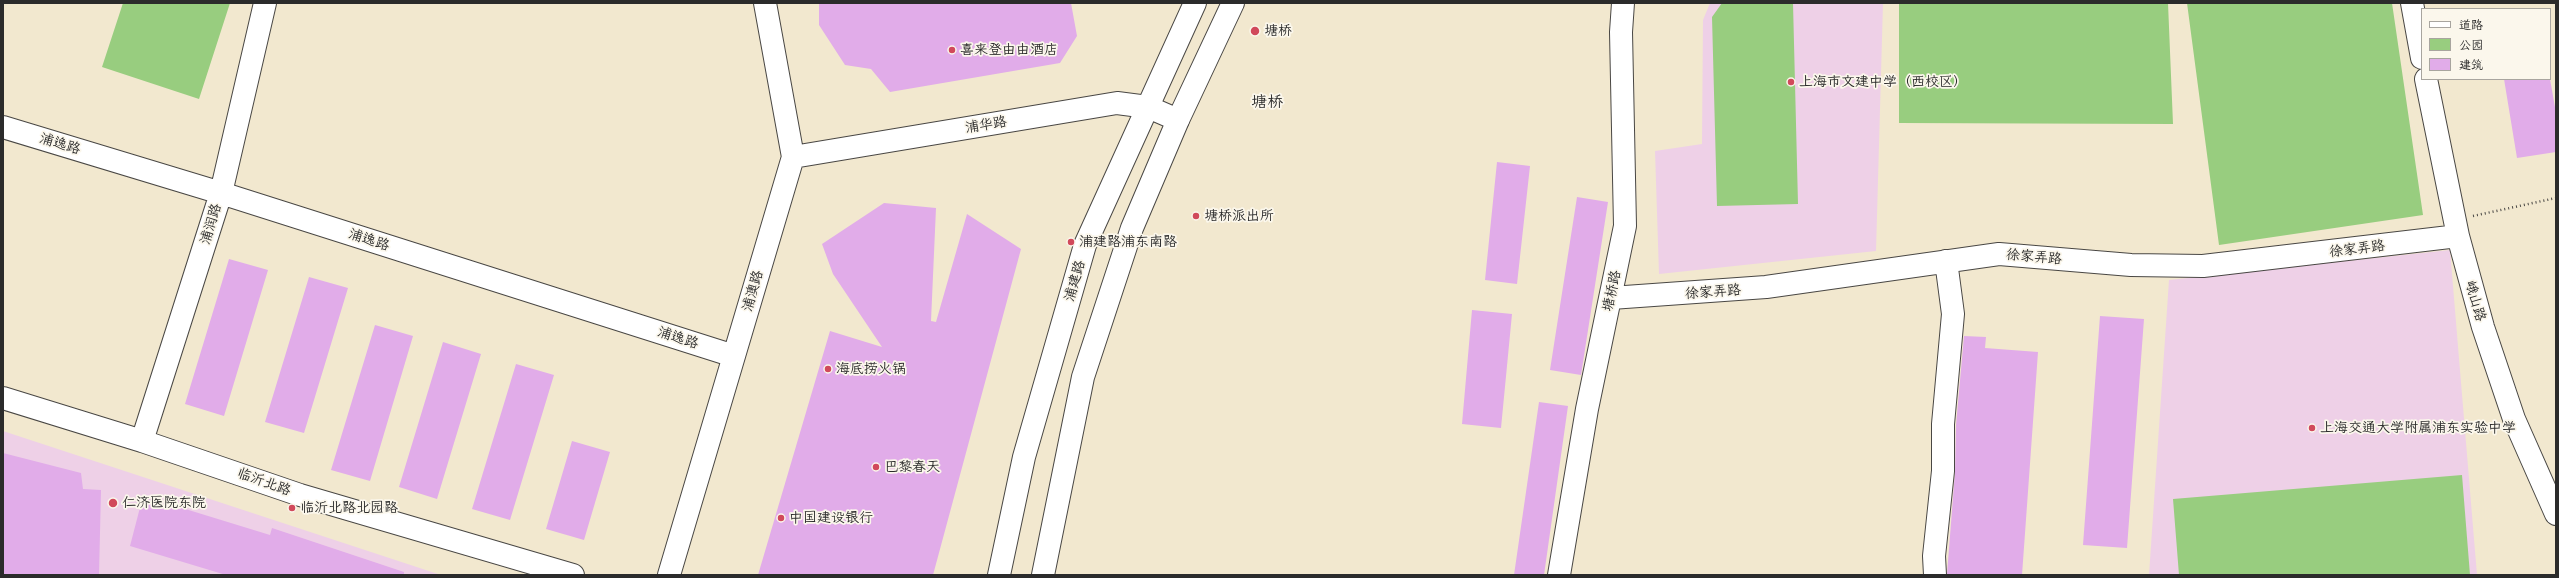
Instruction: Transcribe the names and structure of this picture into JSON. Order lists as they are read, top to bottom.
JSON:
{
  "streets": {
    "street": [
      "浦华路",
      "浦逸路",
      "浦润路",
      "徐家弄路",
      "浦建路",
      "浦澳路",
      "塘桥路",
      "峨山路",
      "临沂北路"
    ]
  },
  "crossings": [
    ["浦华路", "浦建路"],
    ["浦华路", "浦澳路"],
    ["浦逸路", "浦润路"],
    ["浦逸路", "浦澳路"],
    ["浦润路", "临沂北路"],
    ["徐家弄路", "塘桥路"],
    ["徐家弄路", "峨山路"]
  ],
  "districts": ["塘桥"],
  "places": [
    "塘桥",
    "喜来登由由酒店",
    "上海市文建中学（西校区）",
    "塘桥派出所",
    "浦建路浦东南路",
    "海底捞火锅",
    "上海交通大学附属浦东实验中学",
    "巴黎春天",
    "仁济医院东院",
    "临沂北路北园路",
    "中国建设银行"
  ],
  "legend": ["道路", "公园", "建筑"]
}
